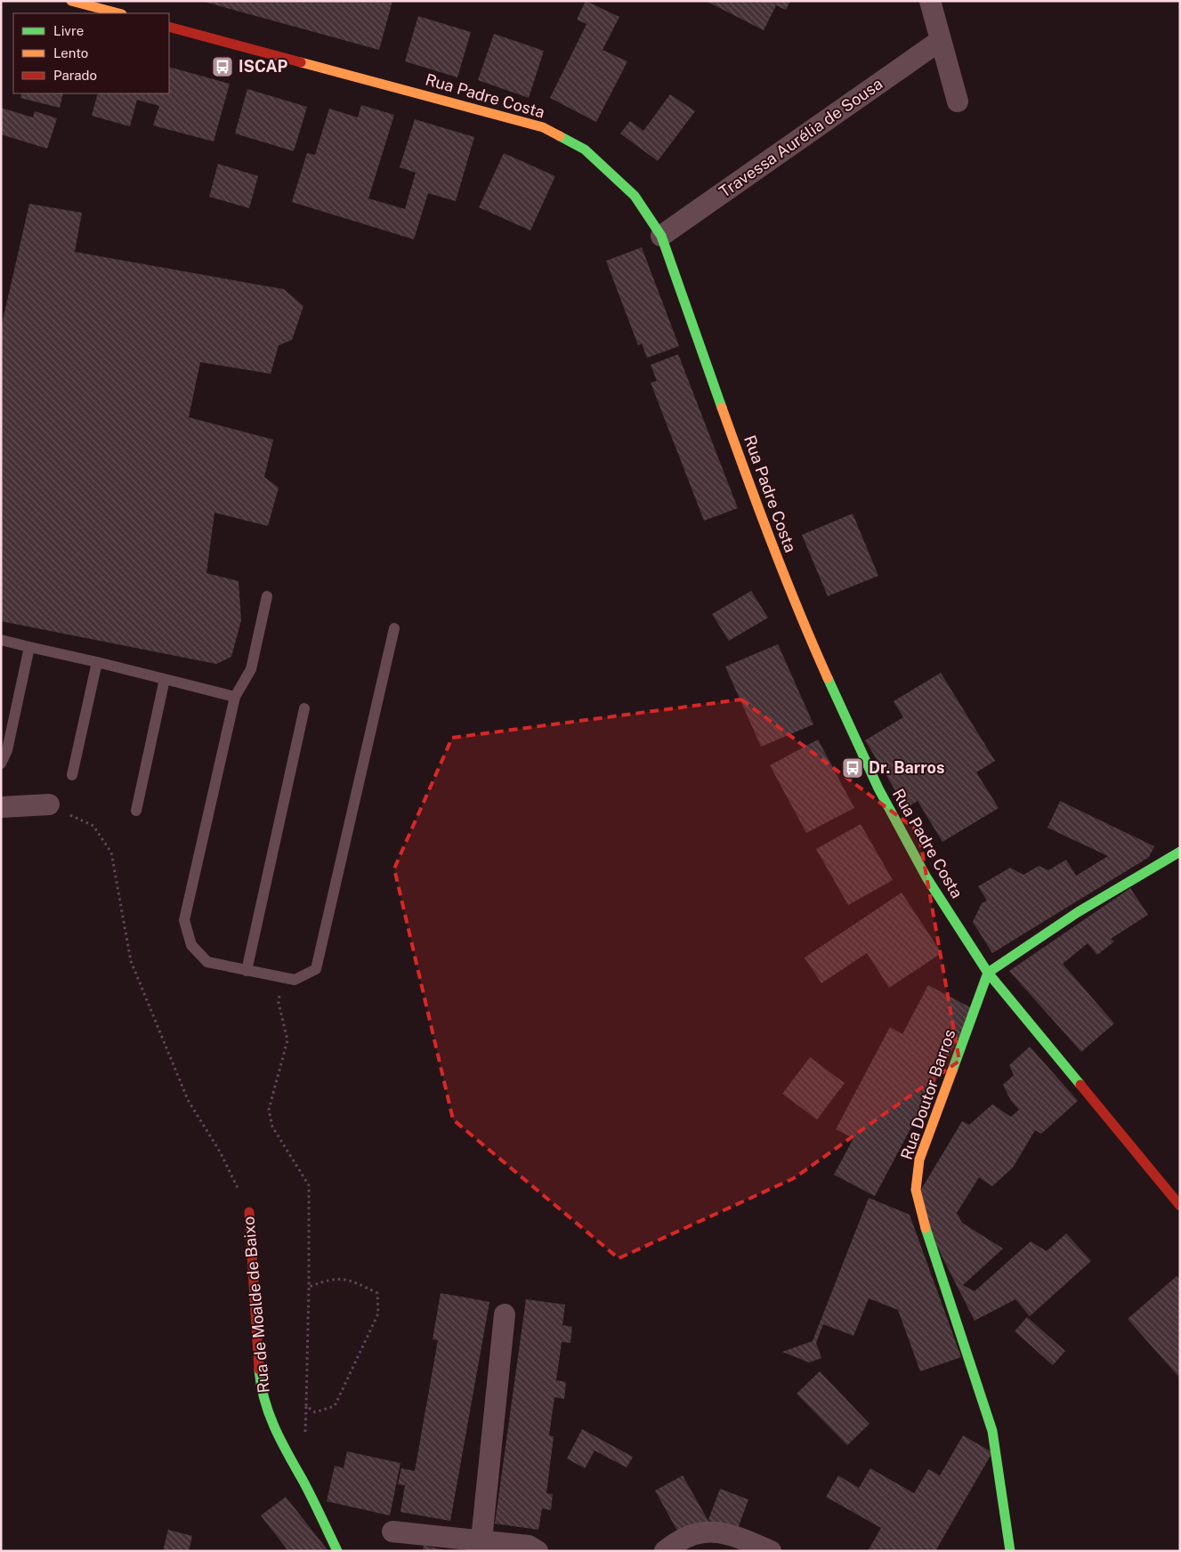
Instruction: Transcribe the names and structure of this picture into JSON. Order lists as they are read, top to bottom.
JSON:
{
  "streets": {
    "street": [
      "Rua Padre Costa",
      "Travessa Aurélia de Sousa",
      "Rua Doutor Barros",
      "Rua de Moalde de Baixo"
    ]
  },
  "crossings": [
    ["Rua Padre Costa", "Travessa Aurélia de Sousa"],
    ["Rua Padre Costa", "Rua Doutor Barros"]
  ],
  "places": {
    "bus stop": ["ISCAP", "Dr. Barros"]
  },
  "legend": ["Livre", "Lento", "Parado"]
}
